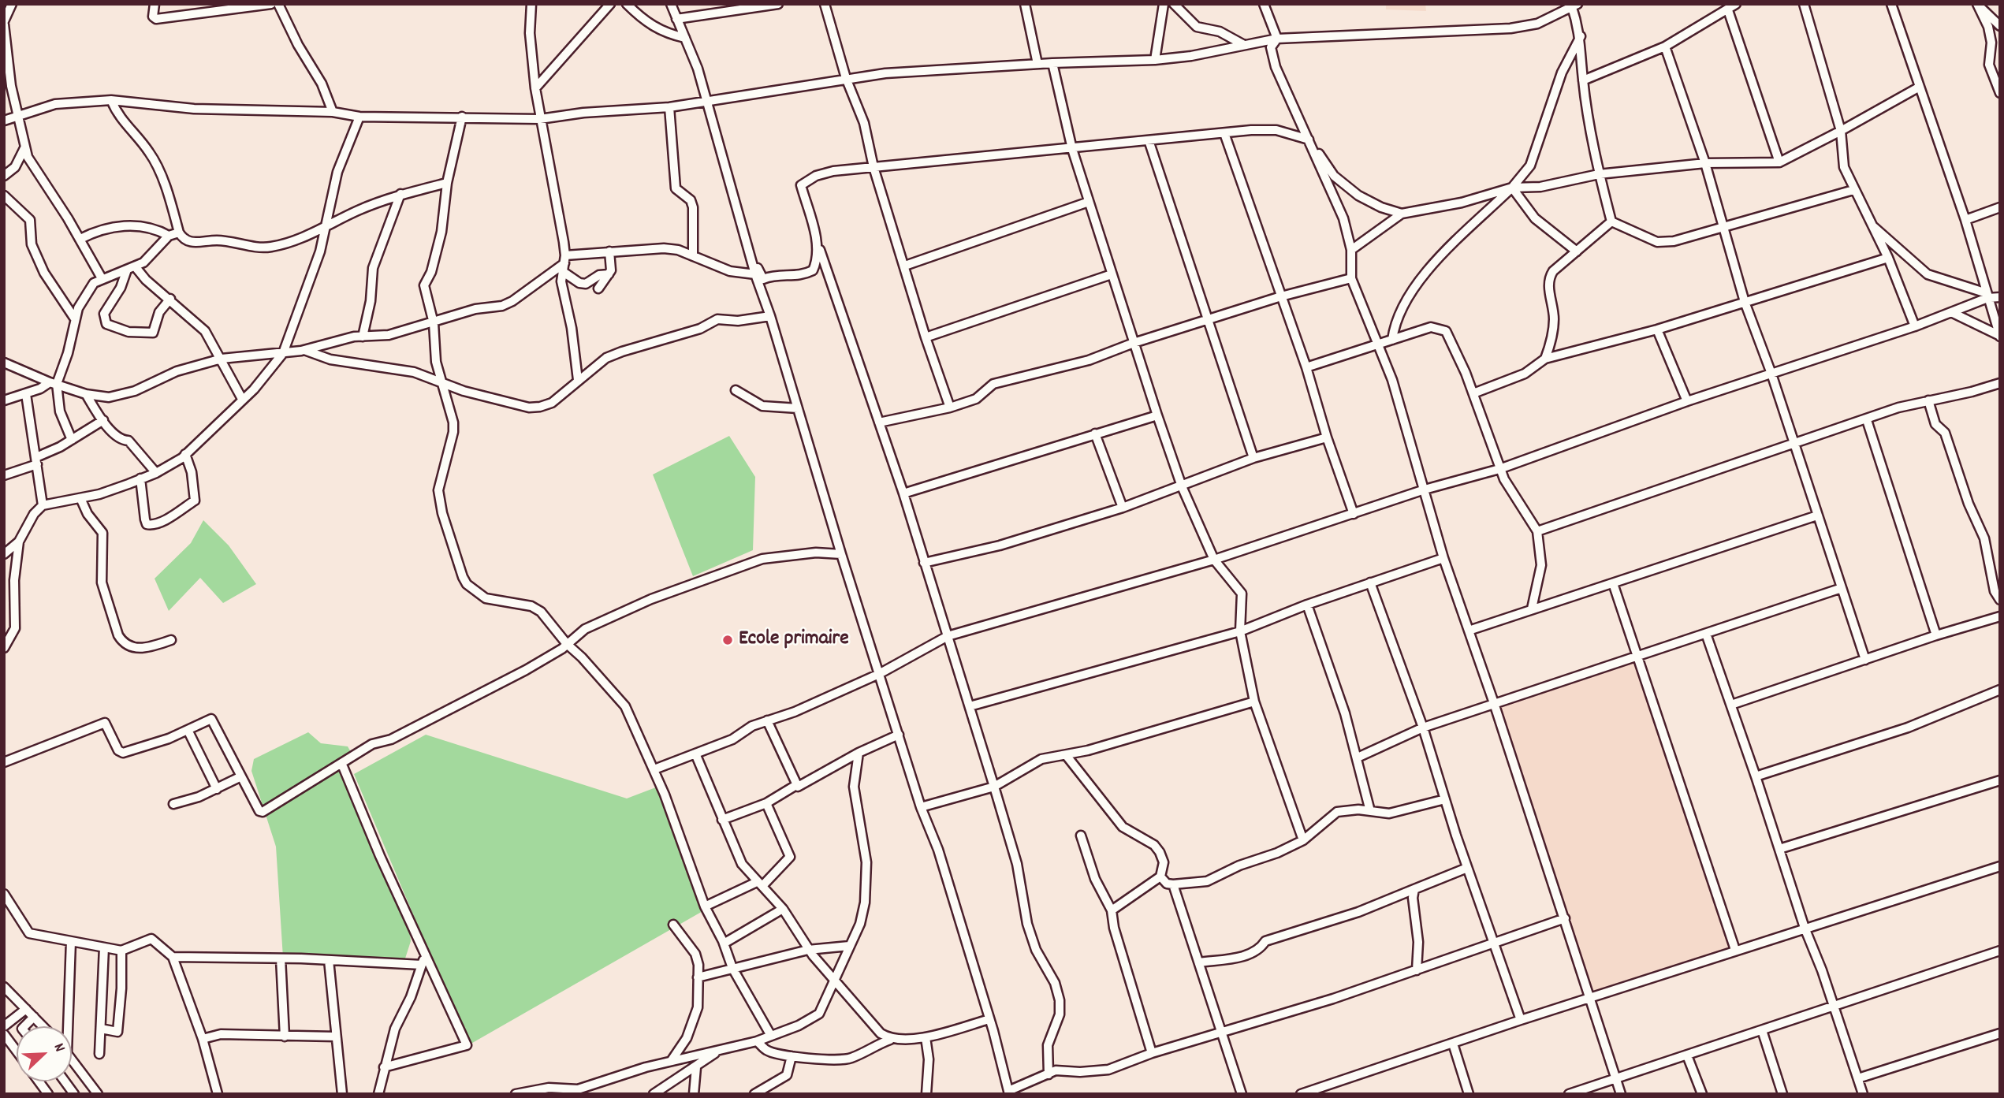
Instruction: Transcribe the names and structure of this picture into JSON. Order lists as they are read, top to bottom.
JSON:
{
  "places": ["Ecole primaire"],
  "north": "top right"
}
